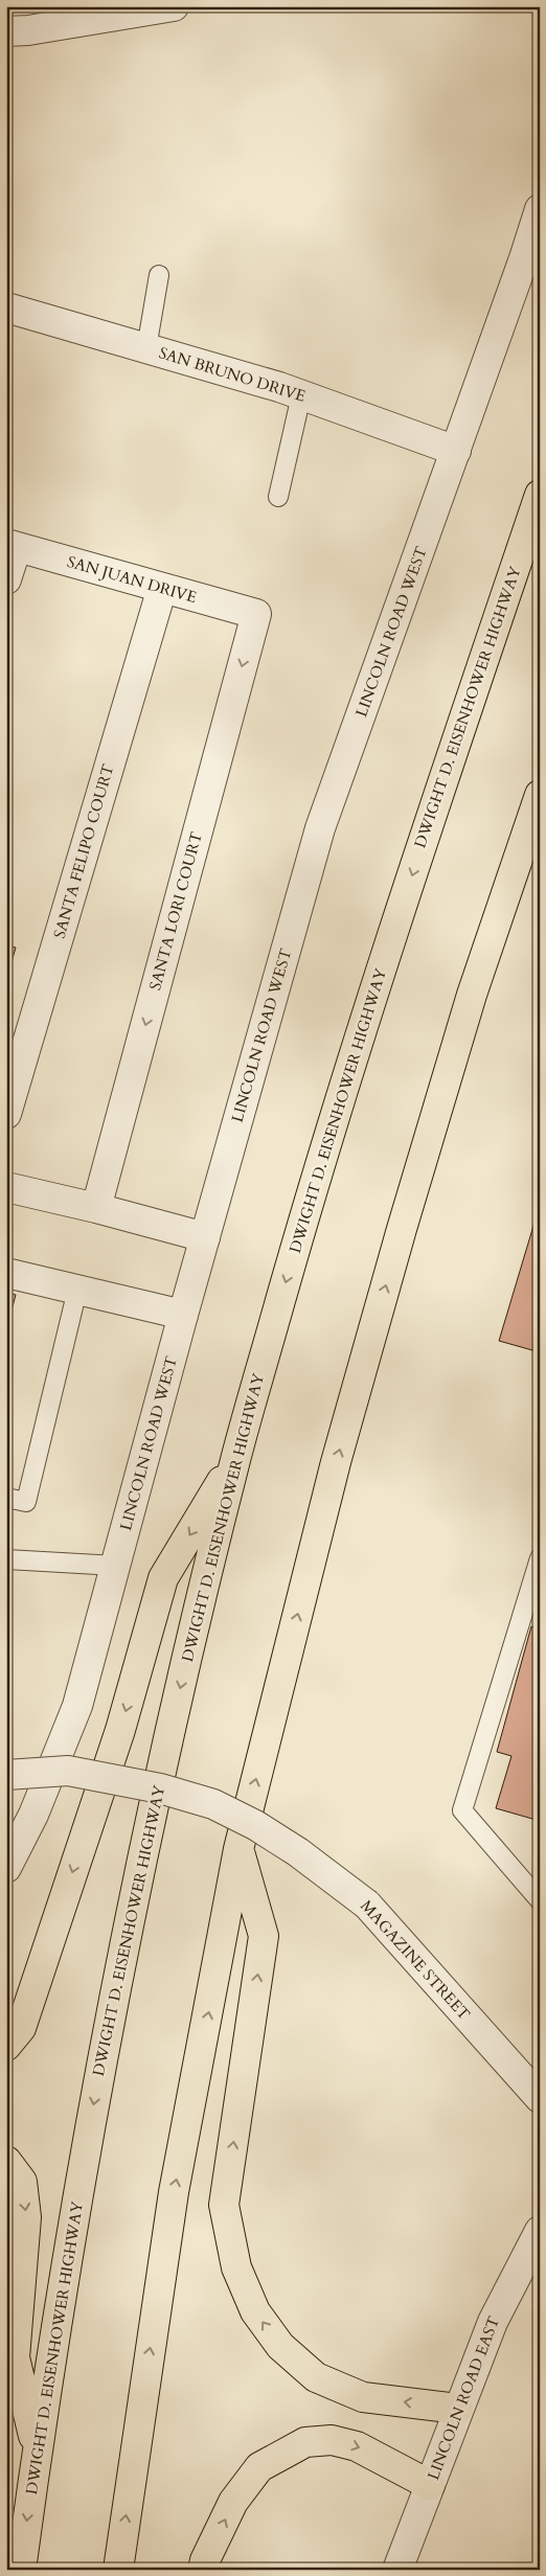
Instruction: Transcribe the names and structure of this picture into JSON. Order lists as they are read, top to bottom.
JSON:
{
  "streets": {
    "highway": ["DWIGHT D. EISENHOWER HIGHWAY"],
    "street": [
      "SAN BRUNO DRIVE",
      "SAN JUAN DRIVE",
      "LINCOLN ROAD WEST",
      "SANTA FELIPO COURT",
      "SANTA LORI COURT",
      "MAGAZINE STREET",
      "LINCOLN ROAD EAST"
    ]
  },
  "crossings": [
    ["SAN BRUNO DRIVE", "LINCOLN ROAD WEST"],
    ["SAN JUAN DRIVE", "SANTA FELIPO COURT"],
    ["SAN JUAN DRIVE", "SANTA LORI COURT"]
  ],
  "one_way": ["SANTA LORI COURT"]
}
